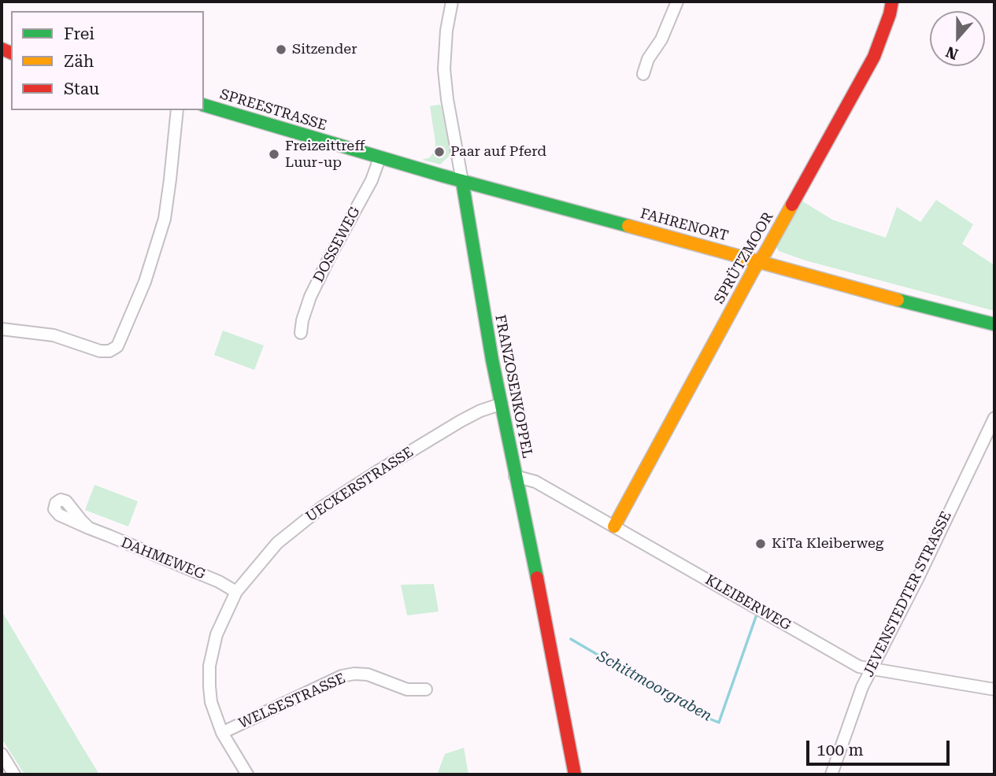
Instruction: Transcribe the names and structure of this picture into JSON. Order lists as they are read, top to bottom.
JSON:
{
  "streets": {
    "street": [
      "SPREESTRASSE",
      "FAHRENORT",
      "DOSSEWEG",
      "SPRÜTZMOOR",
      "FRANZOSENKOPPEL",
      "UECKERSTRASSE",
      "DAHMEWEG",
      "JEVENSTEDTER STRASSE",
      "KLEIBERWEG",
      "WELSESTRASSE"
    ]
  },
  "crossings": [
    ["SPREESTRASSE", "FAHRENORT"],
    ["SPREESTRASSE", "DOSSEWEG"],
    ["SPREESTRASSE", "FRANZOSENKOPPEL"],
    ["FAHRENORT", "SPRÜTZMOOR"],
    ["FAHRENORT", "FRANZOSENKOPPEL"],
    ["SPRÜTZMOOR", "KLEIBERWEG"],
    ["FRANZOSENKOPPEL", "UECKERSTRASSE"],
    ["FRANZOSENKOPPEL", "KLEIBERWEG"],
    ["UECKERSTRASSE", "DAHMEWEG"],
    ["UECKERSTRASSE", "WELSESTRASSE"],
    ["JEVENSTEDTER STRASSE", "KLEIBERWEG"]
  ],
  "water": ["Schittmoorgraben"],
  "places": [
    "Sitzender",
    "Paar auf Pferd",
    "Freizeittreff Luur-up",
    "KiTa Kleiberweg"
  ],
  "legend": ["Frei", "Zäh", "Stau"],
  "scale_bar": "100 m",
  "north": "bottom"
}
